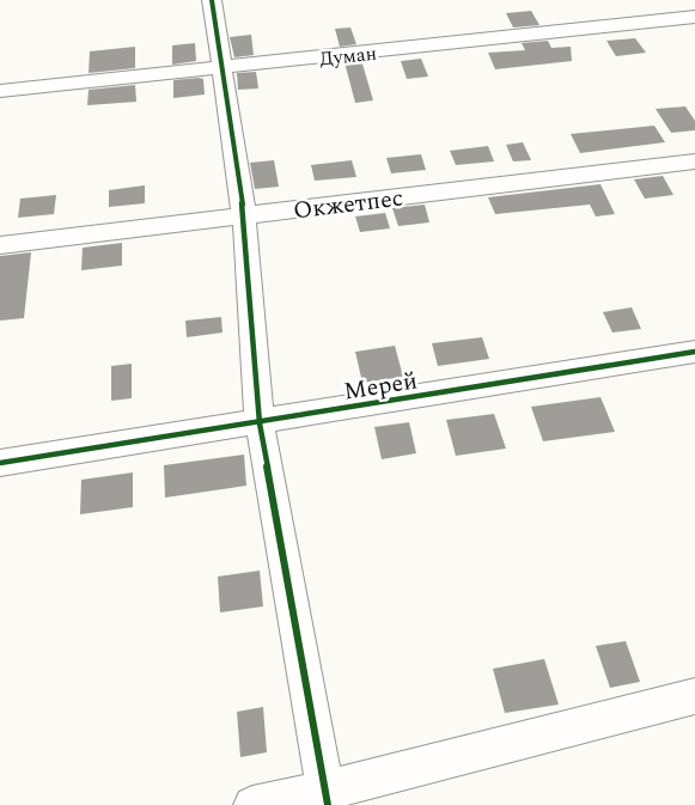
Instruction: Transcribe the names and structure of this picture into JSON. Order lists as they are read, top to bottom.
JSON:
{
  "streets": {
    "street": ["Думан", "Окжетпес", "Мерей"]
  }
}
